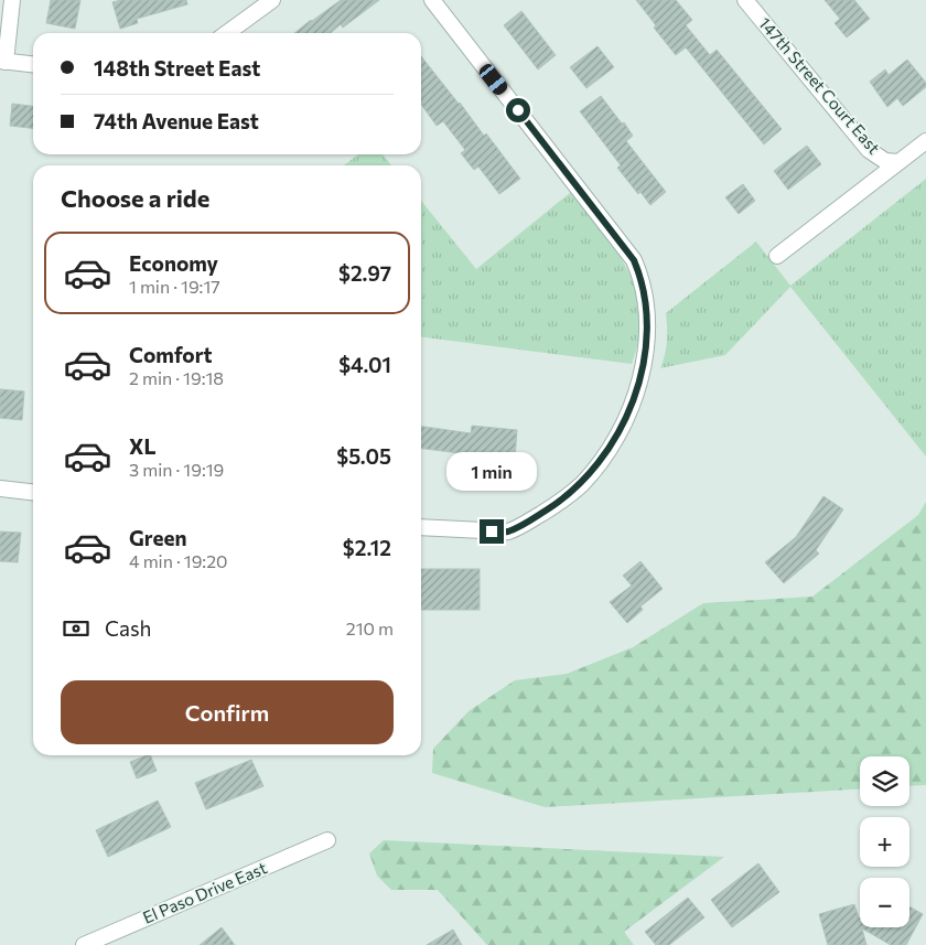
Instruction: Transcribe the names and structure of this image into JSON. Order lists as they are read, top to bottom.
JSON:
{
  "streets": {
    "street": ["147th Street Court East", "El Paso Drive East"]
  },
  "page": {
    "banner": ["148th Street East", "74th Avenue East"],
    "heading": "Choose a ride",
    "list": [
      {
        "name": "Economy",
        "note": "1 min · 19:17",
        "value": "$2.97"
      },
      {
        "name": "Comfort",
        "note": "2 min · 19:18",
        "value": "$4.01"
      },
      {
        "name": "XL",
        "note": "3 min · 19:19",
        "value": "$5.05"
      },
      {
        "name": "Green",
        "note": "4 min · 19:20",
        "value": "$2.12"
      }
    ],
    "bubble": "1 min",
    "pay": ["Cash", "210 m"],
    "buttons": "Confirm",
    "map_buttons": ["+", "−"]
  }
}
